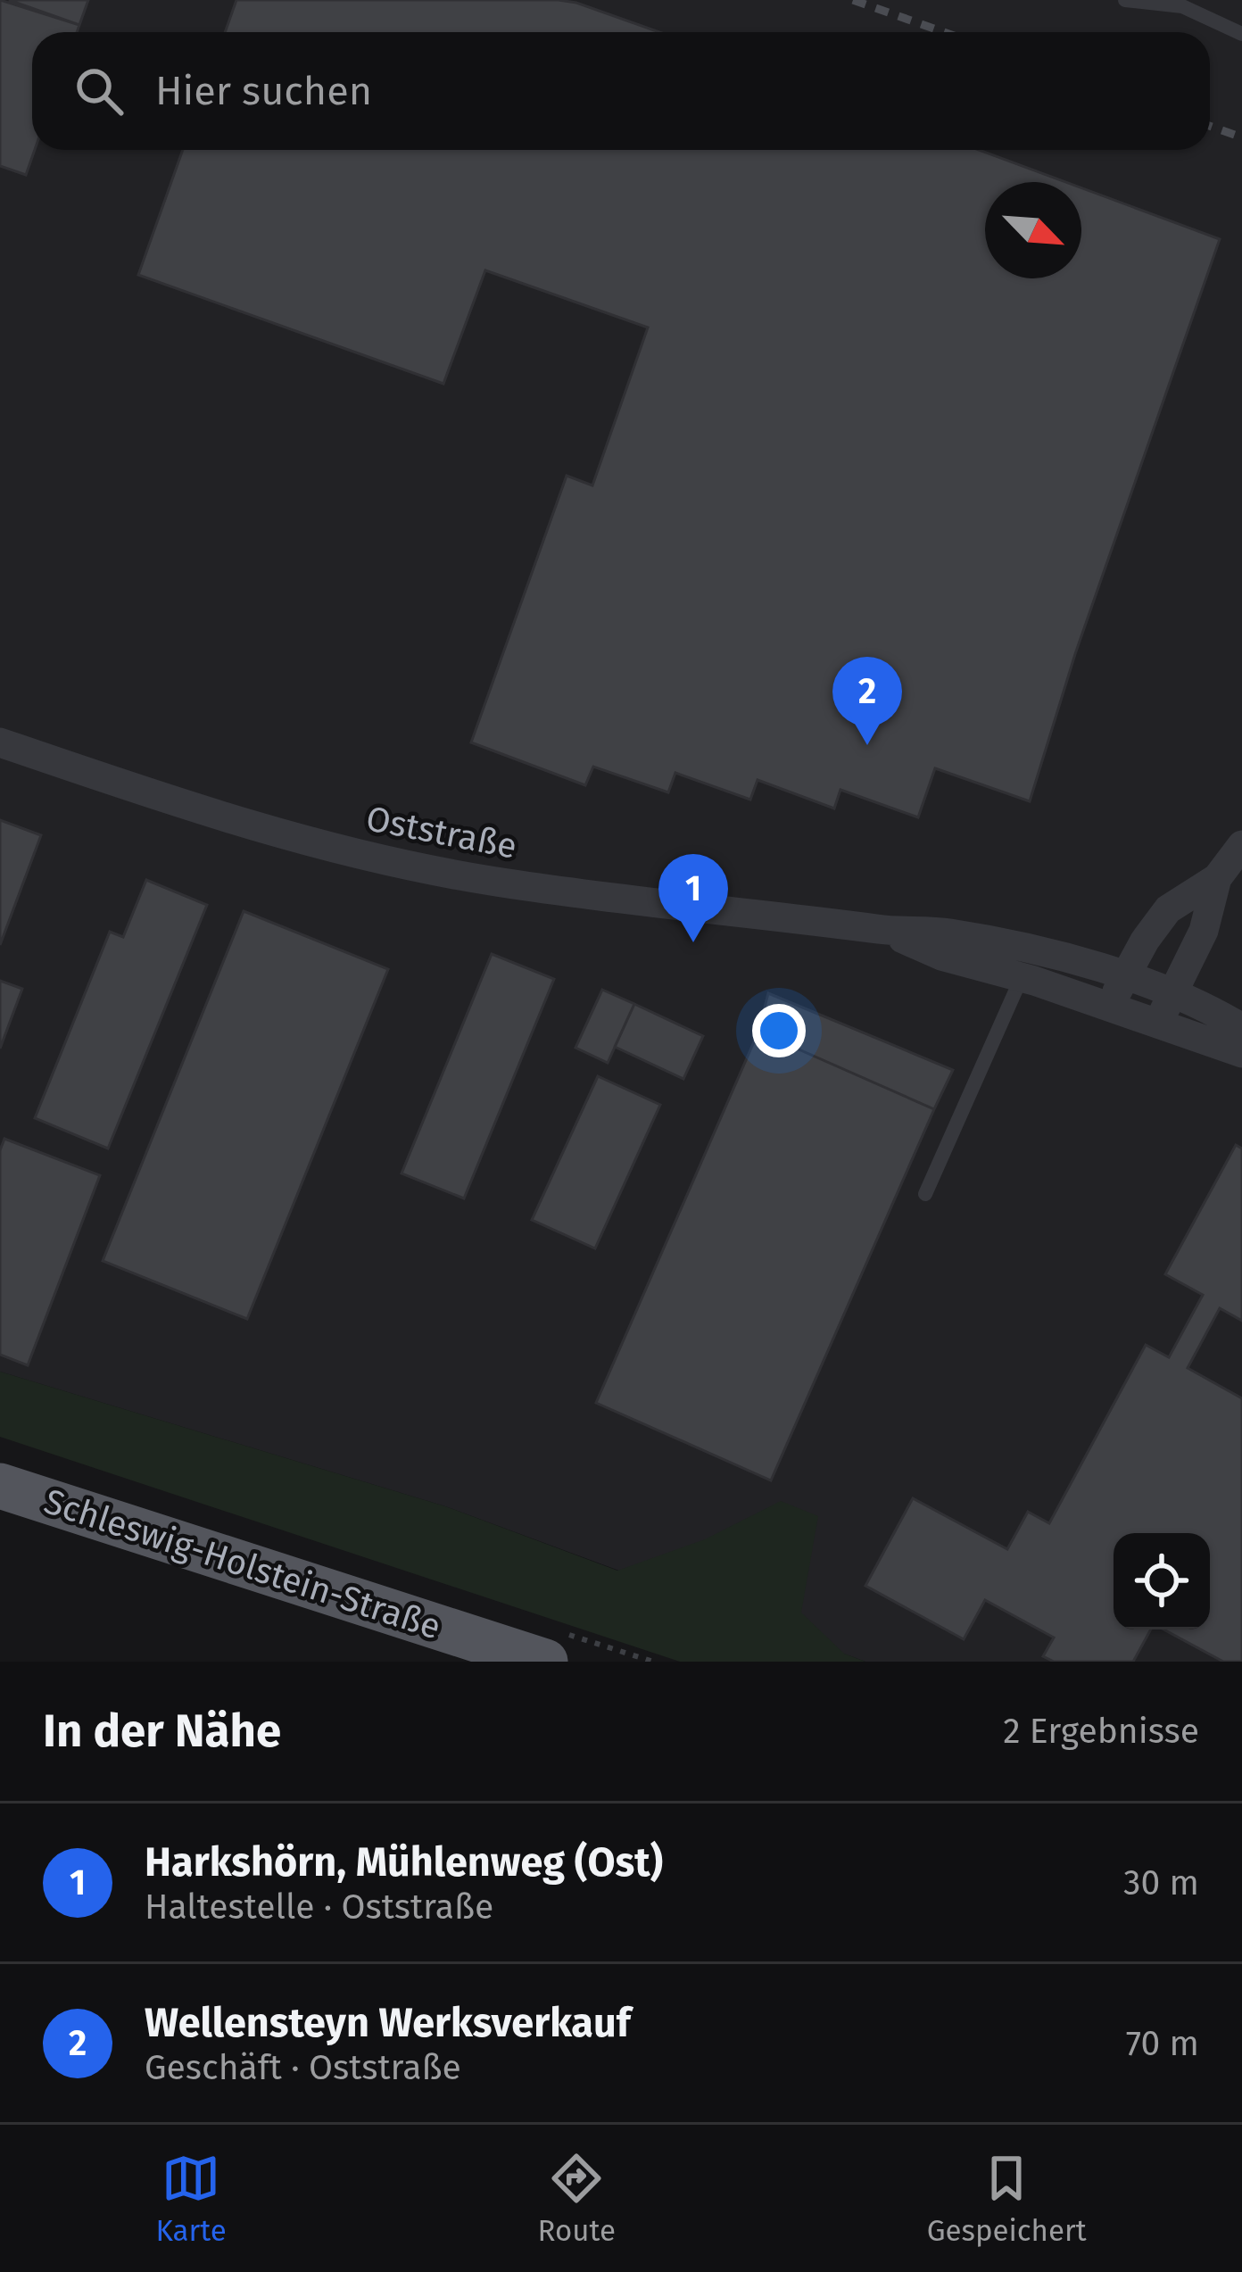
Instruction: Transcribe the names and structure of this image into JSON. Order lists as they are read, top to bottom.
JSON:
{
  "streets": {
    "main road": ["Schleswig-Holstein-Straße"],
    "street": ["Oststraße"]
  },
  "north": "bottom right",
  "page": {
    "search": "Hier suchen",
    "pins": ["2", "1"],
    "heading": ["In der Nähe", "2 Ergebnisse"],
    "list": [
      {
        "mark": "1",
        "name": "Harkshörn, Mühlenweg (Ost)",
        "note": "Haltestelle · Oststraße",
        "value": "30 m"
      },
      {
        "mark": "2",
        "name": "Wellensteyn Werksverkauf",
        "note": "Geschäft · Oststraße",
        "value": "70 m"
      }
    ],
    "nav": ["Karte", "Route", "Gespeichert"]
  }
}
